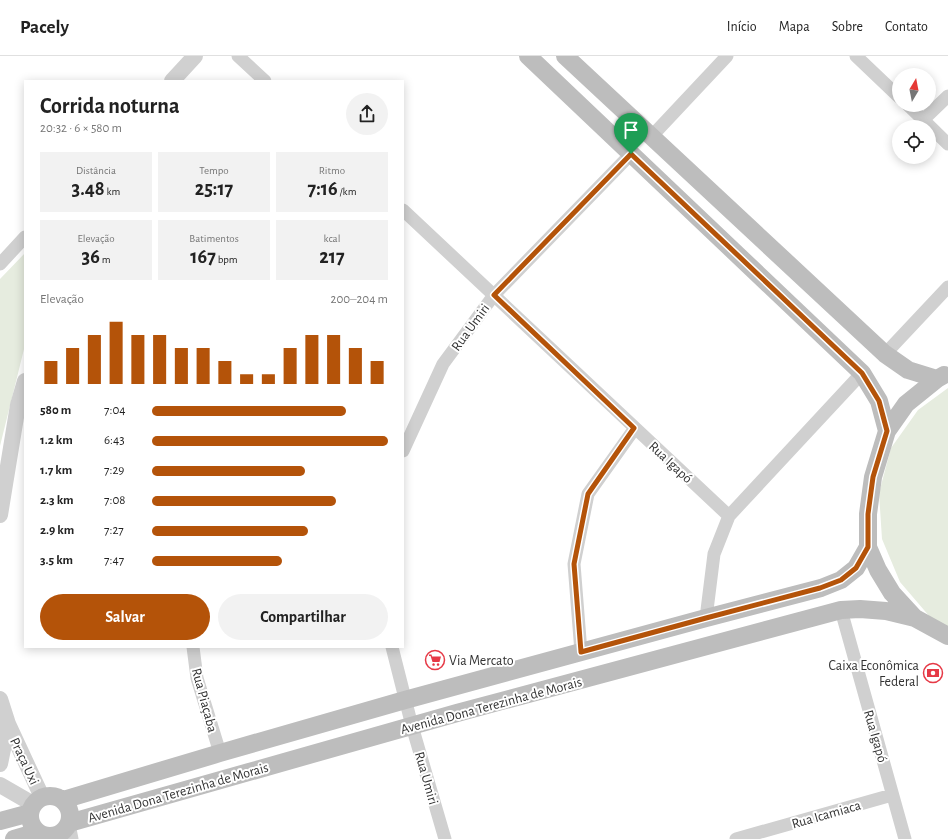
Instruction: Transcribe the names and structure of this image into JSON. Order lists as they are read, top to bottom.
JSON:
{
  "streets": {
    "main road": ["Avenida Dona Terezinha de Morais"],
    "street": [
      "Rua Umiri",
      "Rua Igapó",
      "Rua Piaçaba",
      "Praça Uxi",
      "Rua Icamiaca"
    ]
  },
  "crossings": [
    ["Rua Umiri", "Rua Igapó"],
    ["Rua Umiri", "Avenida Dona Terezinha de Morais"],
    ["Rua Igapó", "Avenida Dona Terezinha de Morais"],
    ["Rua Igapó", "Rua Icamiaca"],
    ["Rua Piaçaba", "Avenida Dona Terezinha de Morais"],
    ["Avenida Dona Terezinha de Morais", "Praça Uxi"]
  ],
  "places": {
    "supermarket": ["Via Mercato"],
    "bank": ["Caixa Econômica Federal"]
  },
  "north": "top",
  "page": {
    "header": "Pacely",
    "nav": [
      "Início",
      "Mapa",
      "Sobre",
      "Contato"
    ],
    "heading": ["Corrida noturna", "20:32 · 6 × 580 m"],
    "stats": [
      ["Distância", "3.48 km"],
      ["Tempo", "25:17"],
      ["Ritmo", "7:16 /km"],
      ["Elevação", "36 m"],
      ["Batimentos", "167 bpm"],
      ["kcal", "217"]
    ],
    "chart": ["Elevação", "200–204 m"],
    "list": [
      {
        "name": "580 m",
        "note": "7:04"
      },
      {
        "name": "1.2 km",
        "note": "6:43"
      },
      {
        "name": "1.7 km",
        "note": "7:29"
      },
      {
        "name": "2.3 km",
        "note": "7:08"
      },
      {
        "name": "2.9 km",
        "note": "7:27"
      },
      {
        "name": "3.5 km",
        "note": "7:47"
      }
    ],
    "buttons": ["Salvar", "Compartilhar"]
  }
}
